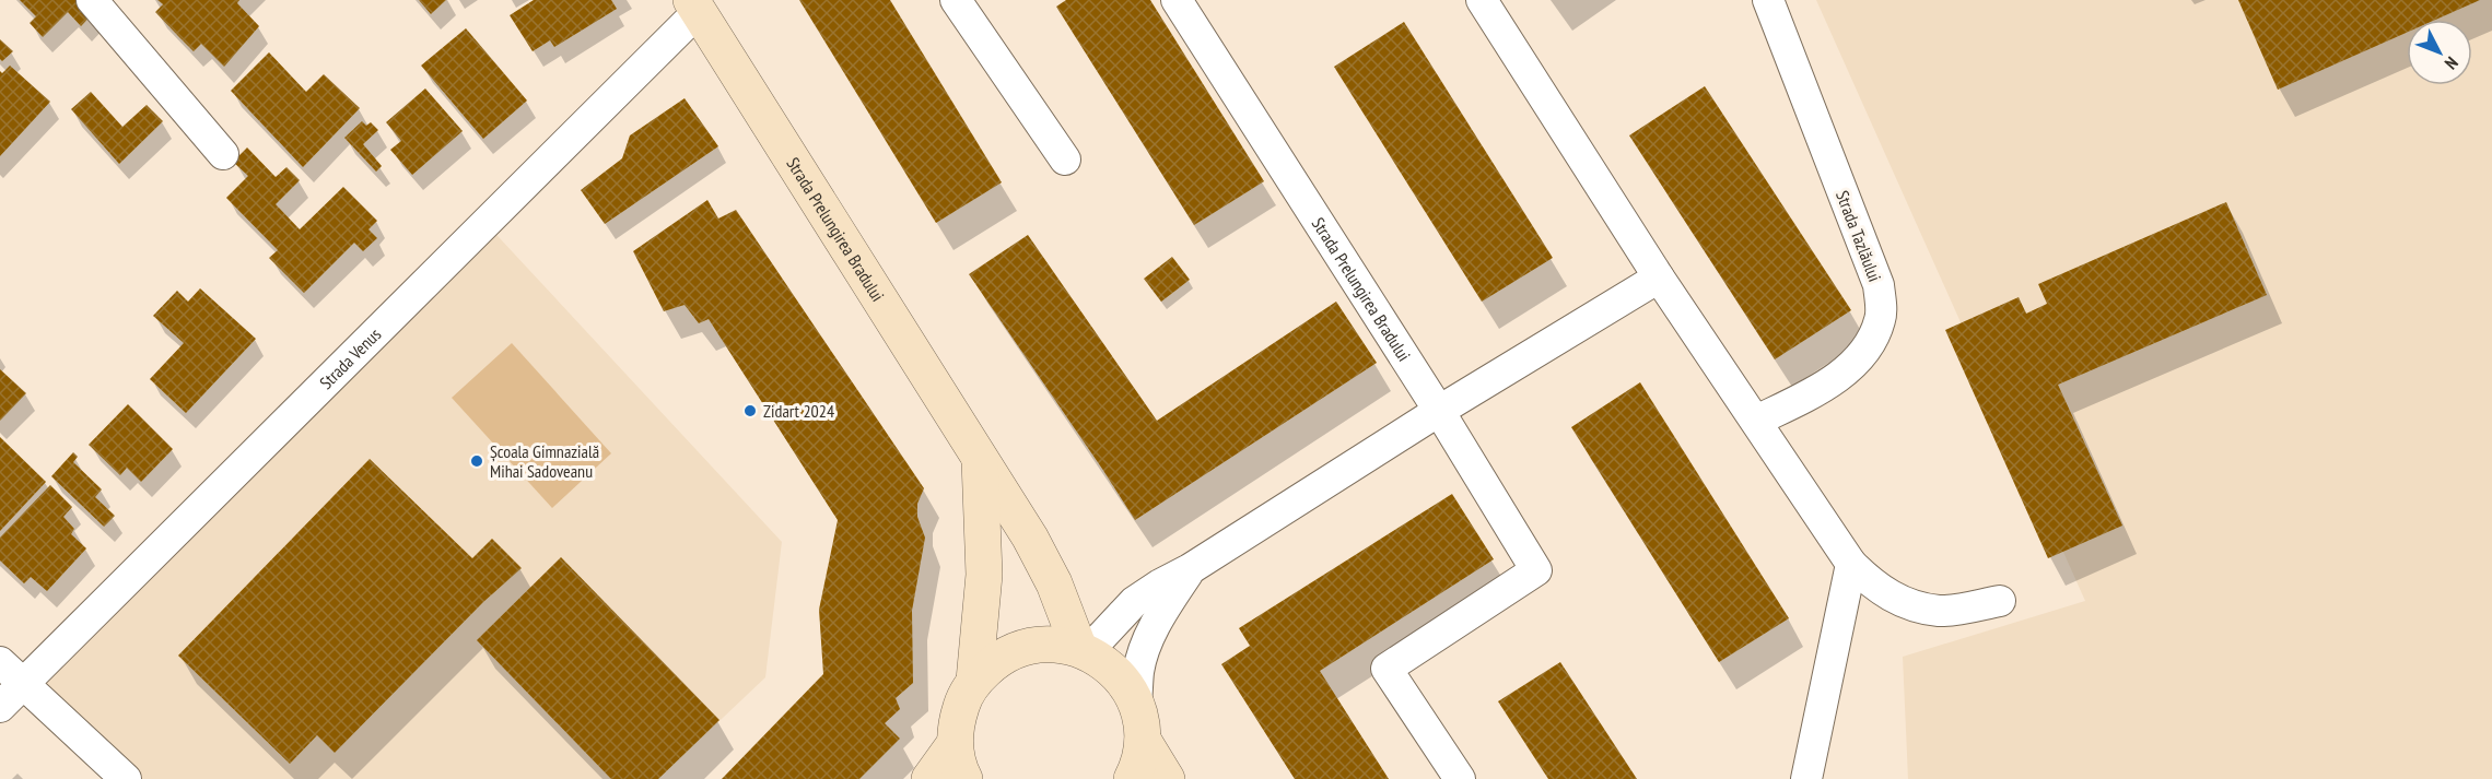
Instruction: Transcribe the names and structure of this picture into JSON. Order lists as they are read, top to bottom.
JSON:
{
  "streets": {
    "street": ["Strada Prelungirea Bradului", "Strada Tazlăului", "Strada Venus"]
  },
  "crossings": [
    ["Strada Prelungirea Bradului", "Strada Venus"]
  ],
  "places": ["Zidart 2024", "Școala Gimnazială Mihai Sadoveanu"],
  "north": "bottom right"
}
